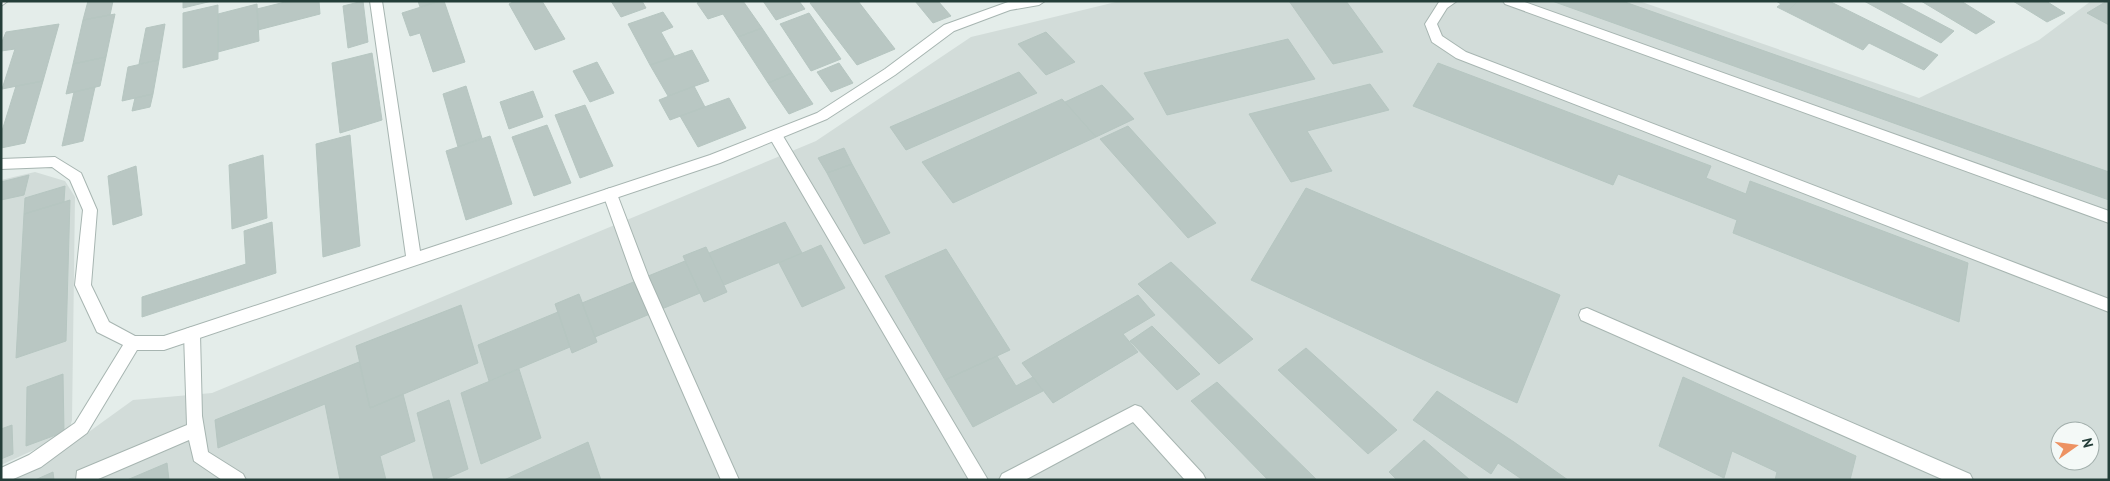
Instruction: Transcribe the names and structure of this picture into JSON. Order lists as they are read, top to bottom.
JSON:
{
  "north": "right"
}
